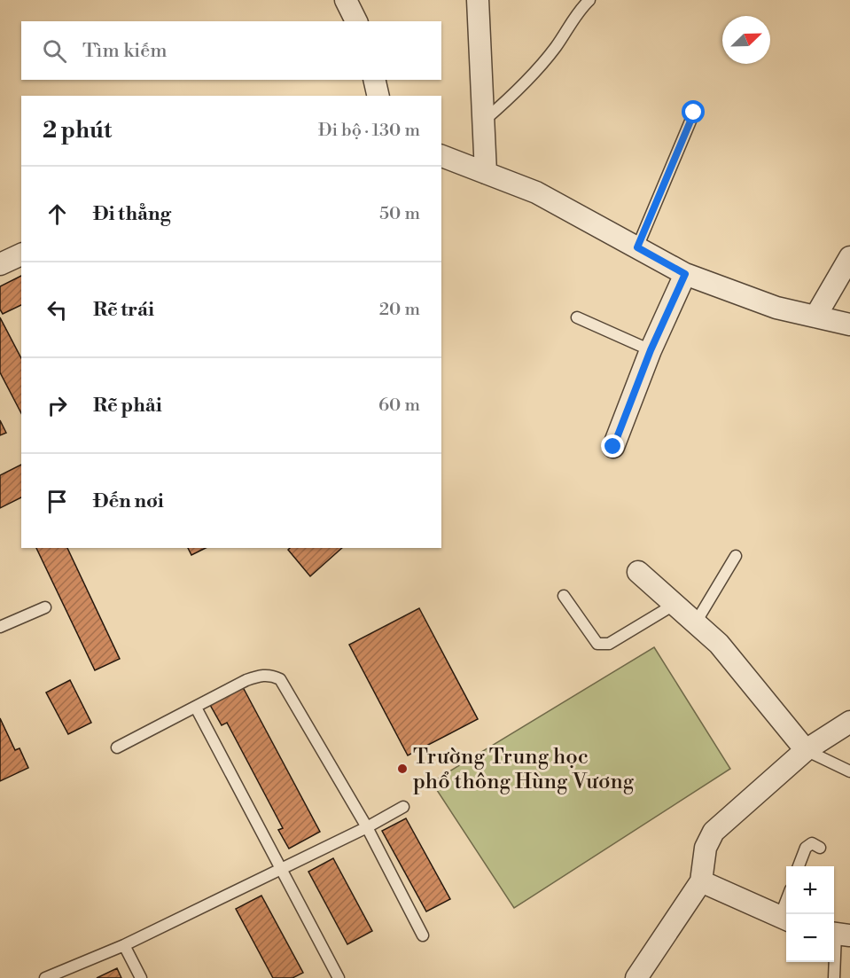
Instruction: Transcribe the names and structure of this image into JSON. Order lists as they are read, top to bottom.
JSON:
{
  "places": ["Trường Trung học phổ thông Hùng Vương"],
  "north": "top right",
  "page": {
    "search": "Tìm kiếm",
    "heading": ["2 phút", "Đi bộ · 130 m"],
    "list": [
      ["Đi thẳng", "50 m"],
      ["Rẽ trái", "20 m"],
      ["Rẽ phải", "60 m"],
      "Đến nơi"
    ],
    "map_buttons": ["+", "−"]
  }
}
